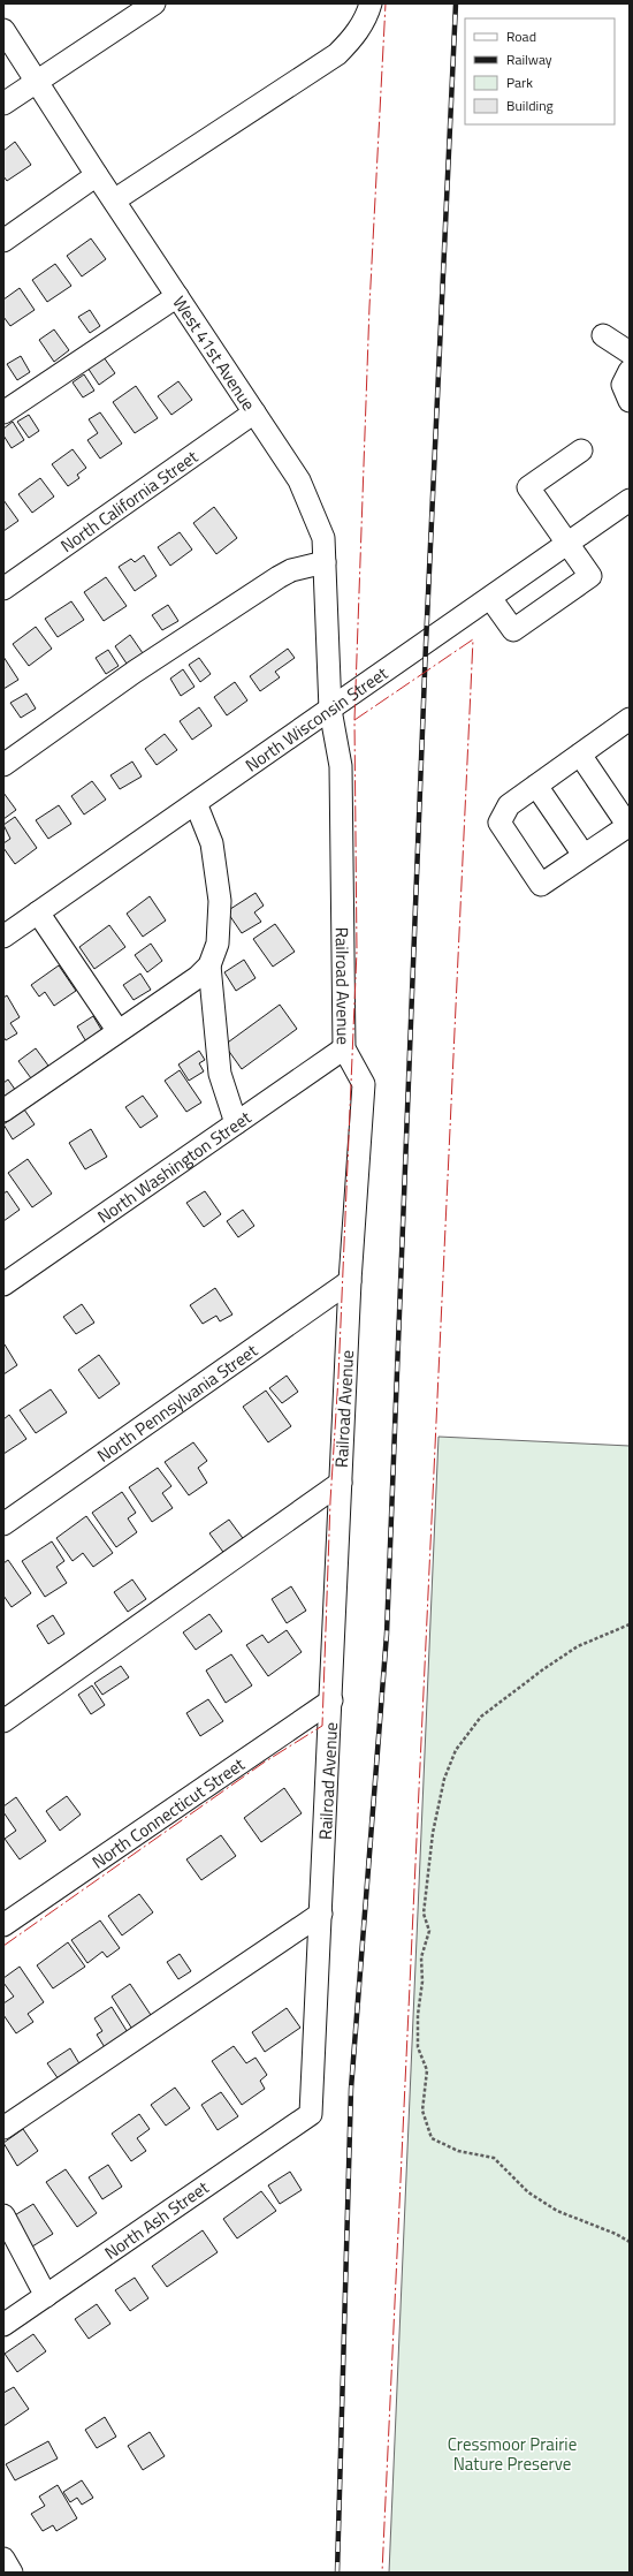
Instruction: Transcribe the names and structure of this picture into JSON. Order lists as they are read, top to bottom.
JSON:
{
  "streets": {
    "street": [
      "West 41st Avenue",
      "North California Street",
      "North Wisconsin Street",
      "Railroad Avenue",
      "North Washington Street",
      "North Pennsylvania Street",
      "North Connecticut Street",
      "North Ash Street"
    ]
  },
  "crossings": [
    ["West 41st Avenue", "North California Street"],
    ["West 41st Avenue", "North Wisconsin Street"],
    ["West 41st Avenue", "Railroad Avenue"],
    ["North Wisconsin Street", "Railroad Avenue"],
    ["Railroad Avenue", "North Washington Street"],
    ["Railroad Avenue", "North Pennsylvania Street"],
    ["Railroad Avenue", "North Connecticut Street"],
    ["Railroad Avenue", "North Ash Street"]
  ],
  "parks": ["Cressmoor Prairie Nature Preserve"],
  "legend": [
    "Road",
    "Railway",
    "Park",
    "Building"
  ]
}
